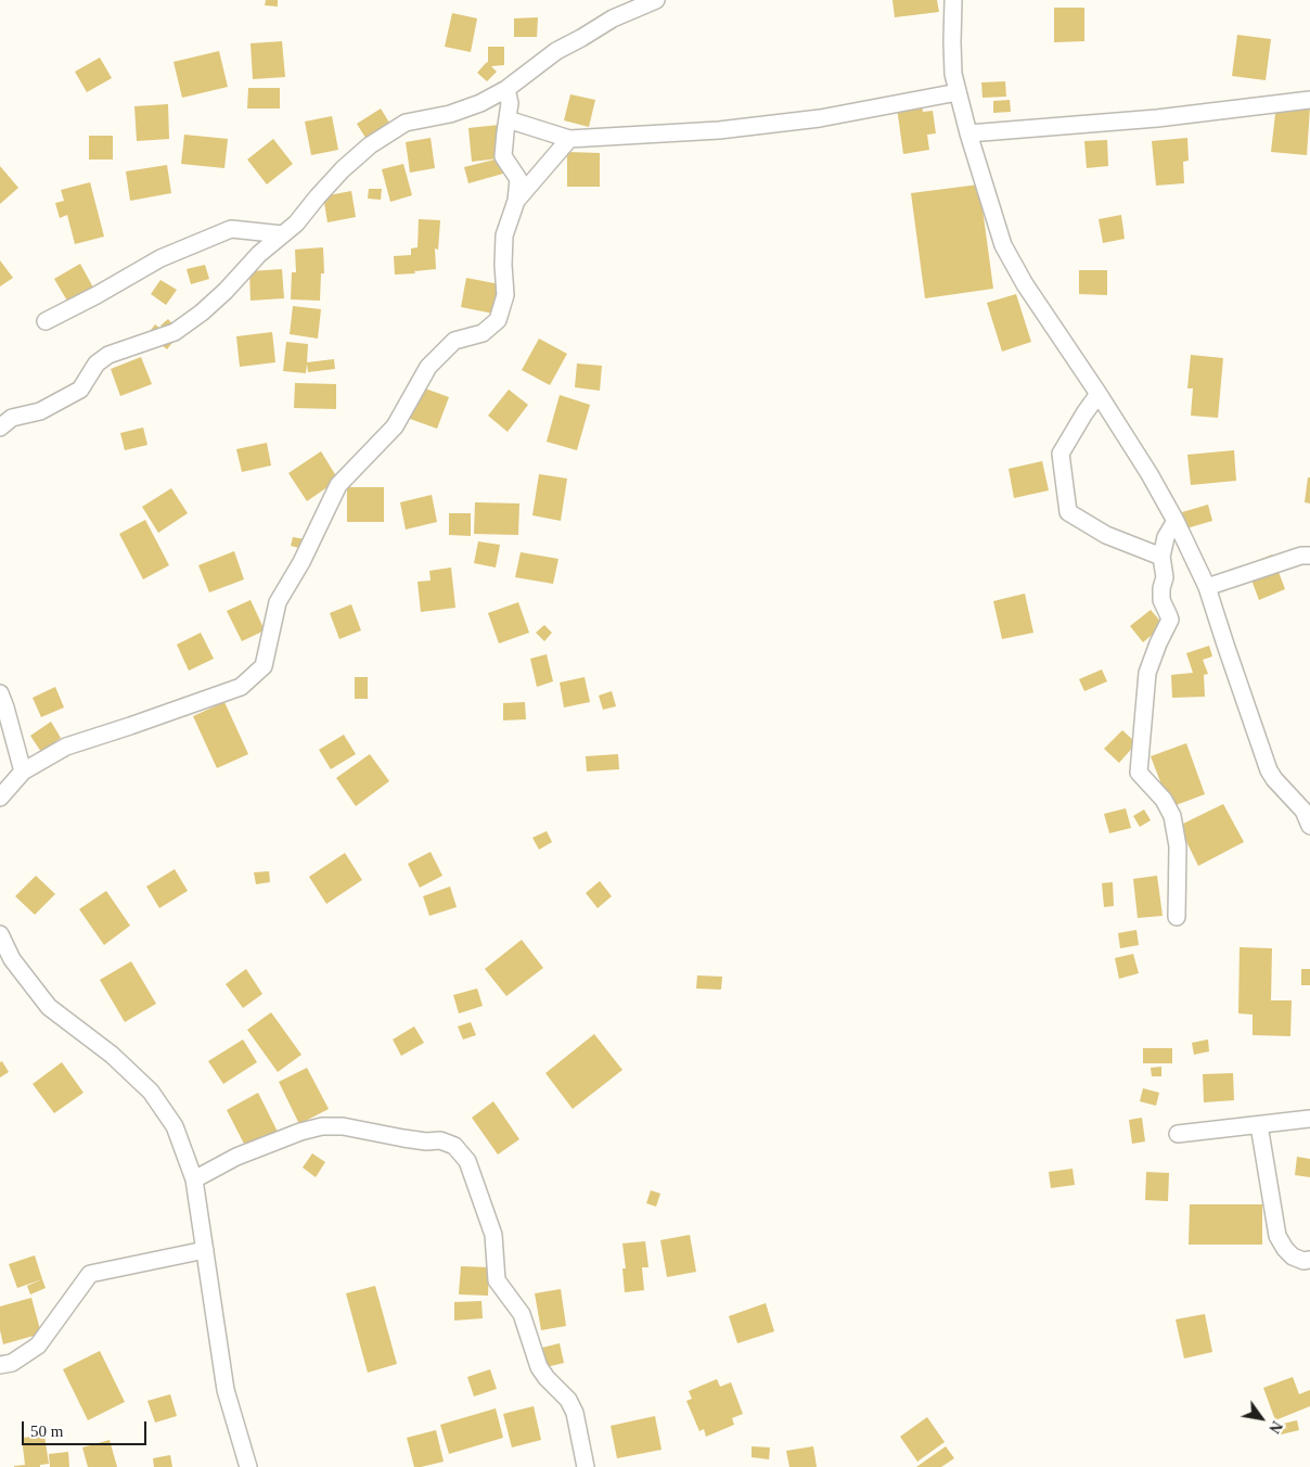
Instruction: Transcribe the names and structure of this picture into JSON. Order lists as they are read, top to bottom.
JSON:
{
  "scale_bar": "50 m",
  "north": "bottom right"
}
